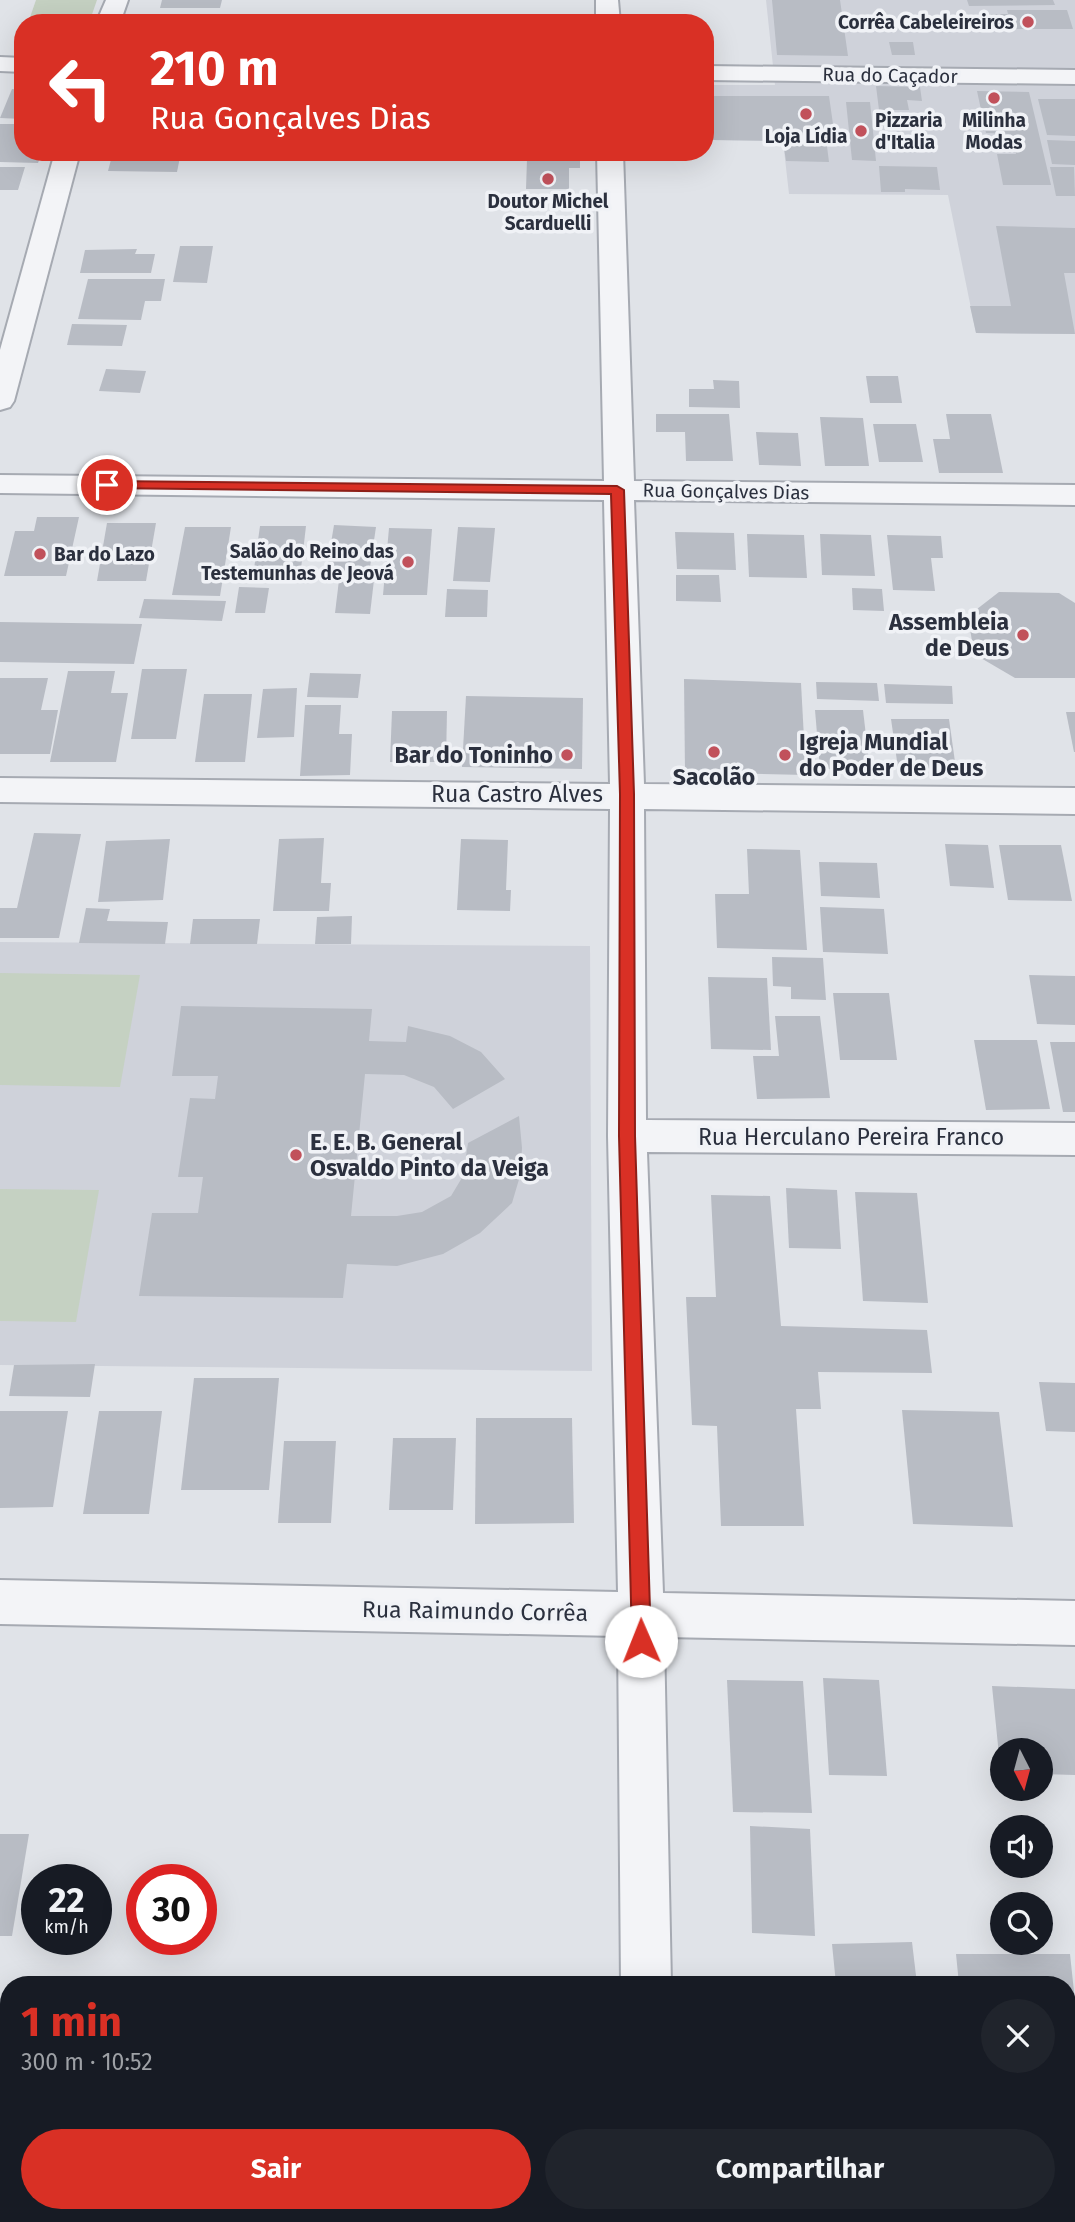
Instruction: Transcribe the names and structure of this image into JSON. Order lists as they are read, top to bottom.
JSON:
{
  "streets": {
    "street": [
      "Rua do Caçador",
      "Rua Gonçalves Dias",
      "Rua Castro Alves",
      "Rua Herculano Pereira Franco",
      "Rua Raimundo Corrêa"
    ]
  },
  "places": [
    "Corrêa Cabeleireiros",
    "Milinha Modas",
    "Loja Lídia",
    "Pizzaria d'Italia",
    "Doutor Michel Scarduelli",
    "Bar do Lazo",
    "Salão do Reino das Testemunhas de Jeová",
    "Assembleia de Deus",
    "Sacolão",
    "Bar do Toninho",
    "Igreja Mundial do Poder de Deus",
    "E. E. B. General Osvaldo Pinto da Veiga"
  ],
  "north": "bottom",
  "page": {
    "turn": ["210 m", "Rua Gonçalves Dias"],
    "speed": "22 km/h",
    "limit": "30",
    "heading": ["1 min", "300 m · 10:52"],
    "buttons": ["Sair", "Compartilhar"]
  }
}
